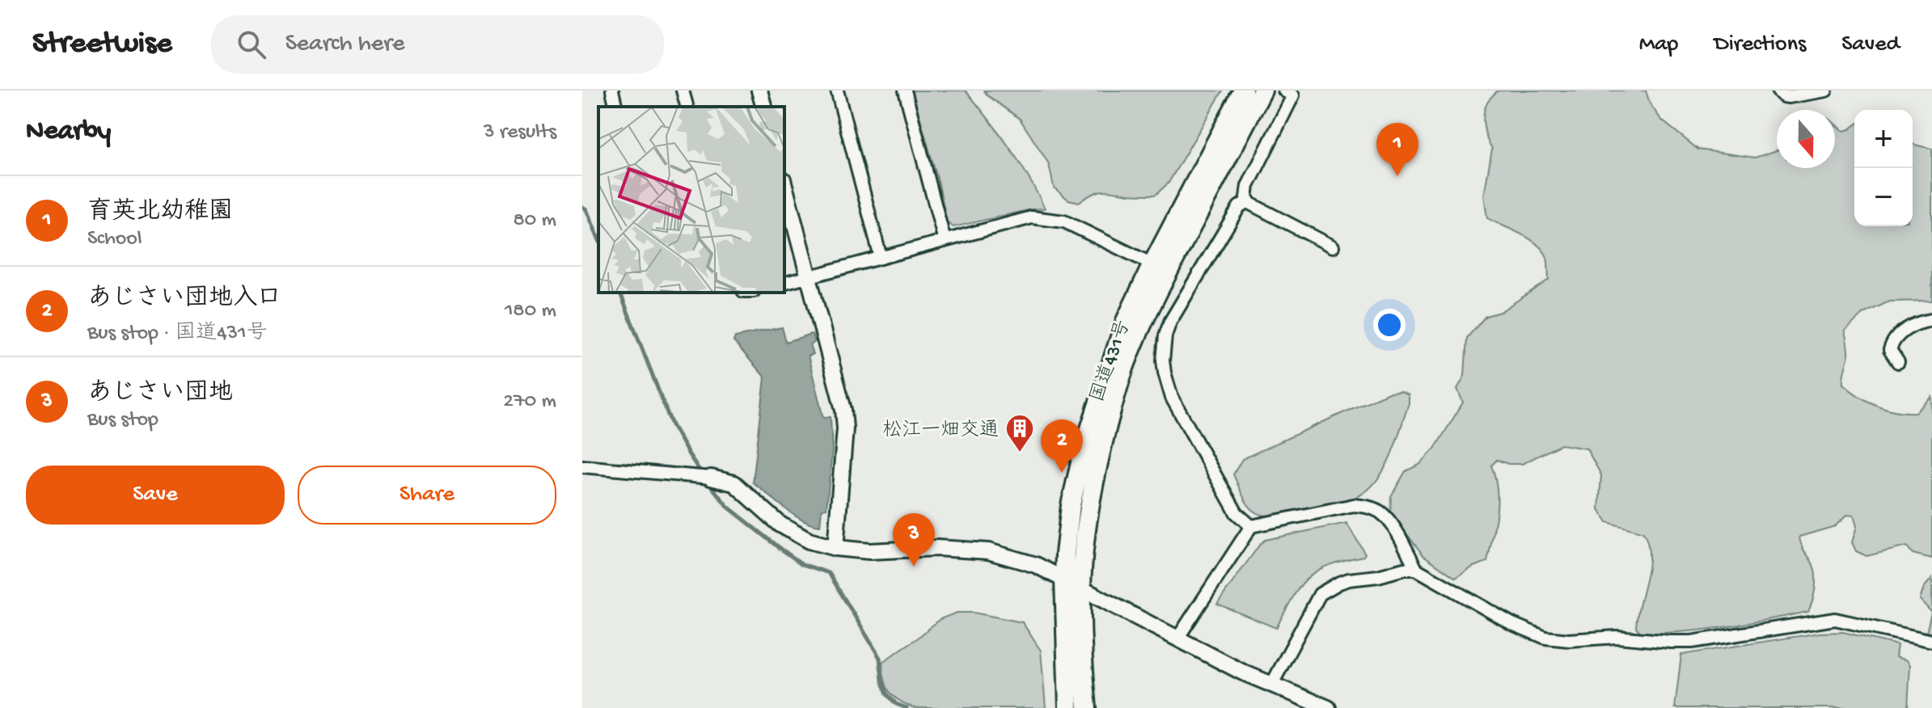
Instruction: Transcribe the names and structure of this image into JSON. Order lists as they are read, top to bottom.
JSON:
{
  "streets": {
    "highway": ["国道431号"]
  },
  "places": {
    "building": ["松江一畑交通"]
  },
  "north": "bottom",
  "page": {
    "header": "Streetwise",
    "search": "Search here",
    "nav": ["Map", "Directions", "Saved"],
    "heading": ["Nearby", "3 results"],
    "map_buttons": ["+", "−"],
    "pins": ["1", "2", "3"],
    "list": [
      {
        "mark": "1",
        "name": "育英北幼稚園",
        "note": "School",
        "value": "80 m"
      },
      {
        "mark": "2",
        "name": "あじさい団地入口",
        "note": "Bus stop · 国道431号",
        "value": "180 m"
      },
      {
        "mark": "3",
        "name": "あじさい団地",
        "note": "Bus stop",
        "value": "270 m"
      }
    ],
    "buttons": ["Save", "Share"]
  }
}
